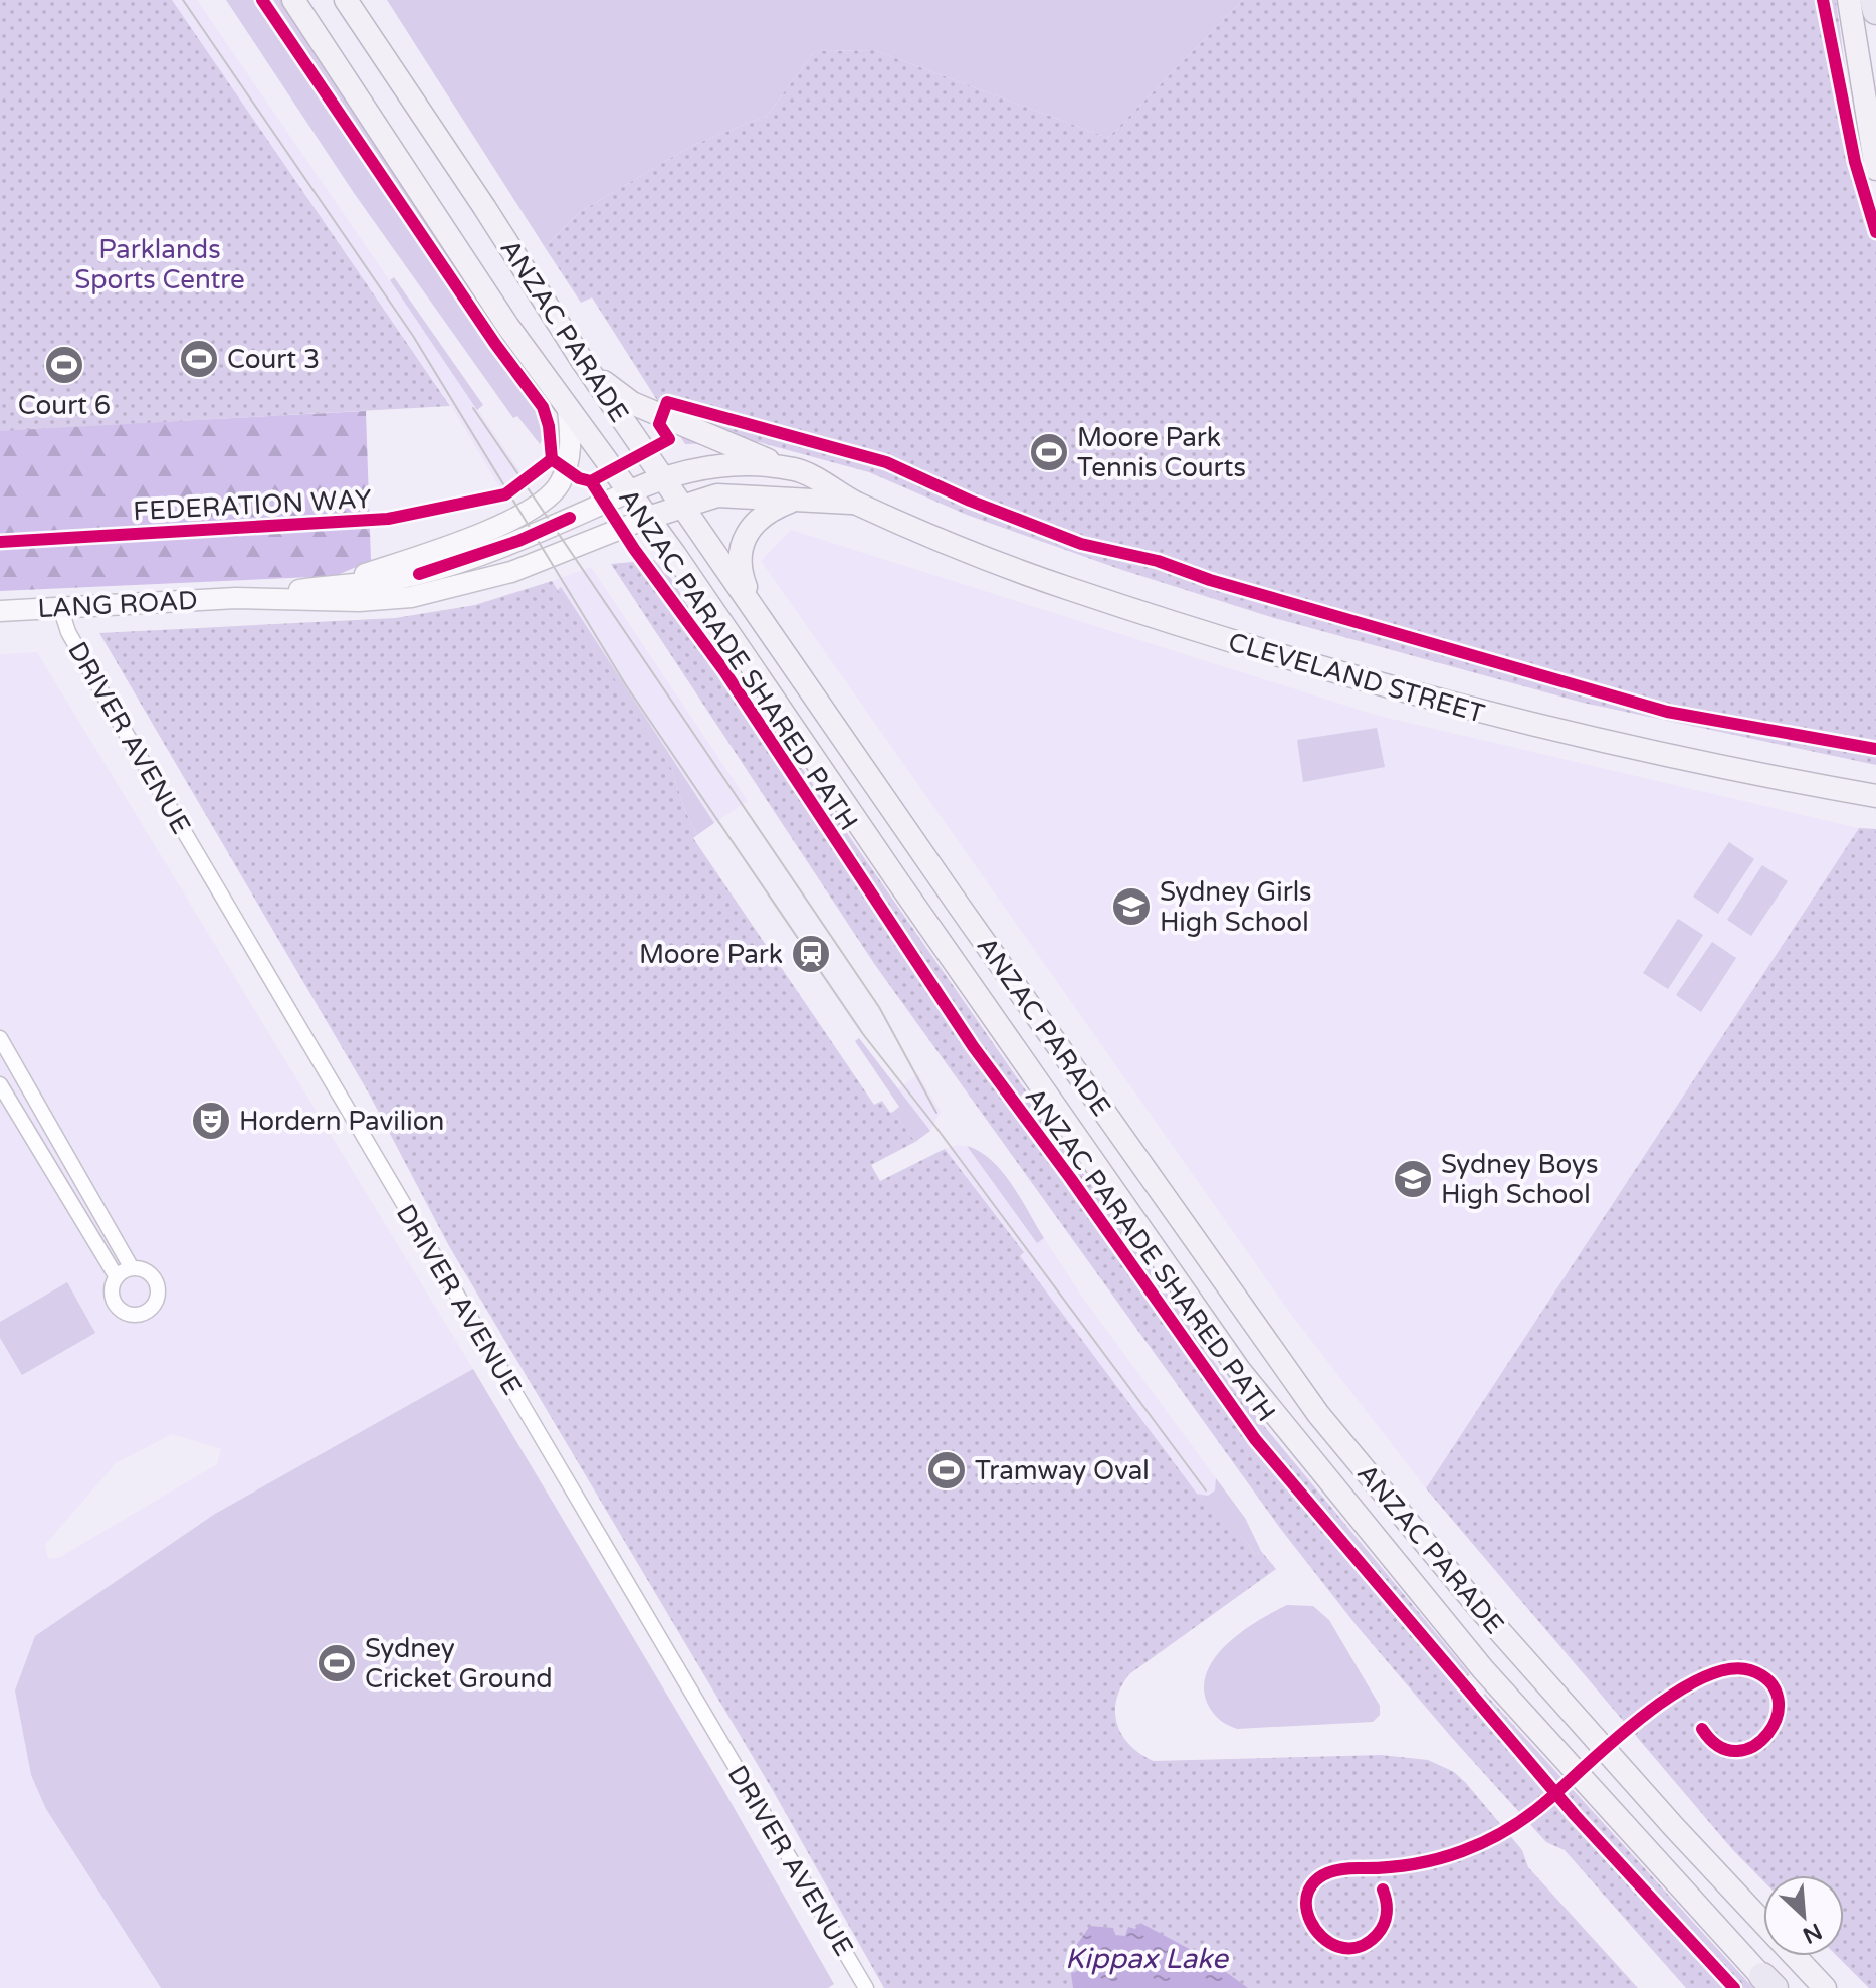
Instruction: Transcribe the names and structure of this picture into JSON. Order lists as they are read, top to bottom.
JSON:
{
  "streets": {
    "main road": ["ANZAC PARADE", "CLEVELAND STREET"],
    "street": ["LANG ROAD", "DRIVER AVENUE"],
    "cycle path": ["FEDERATION WAY", "ANZAC PARADE SHARED PATH"]
  },
  "crossings": [
    ["ANZAC PARADE", "LANG ROAD"],
    ["ANZAC PARADE", "CLEVELAND STREET"],
    ["LANG ROAD", "CLEVELAND STREET"],
    ["LANG ROAD", "DRIVER AVENUE"]
  ],
  "water": ["Kippax Lake"],
  "parks": ["Parklands Sports Centre"],
  "places": {
    "sports": [
      "Court 3",
      "Court 6",
      "Moore Park Tennis Courts",
      "Tramway Oval",
      "Sydney Cricket Ground"
    ],
    "school or university": ["Sydney Girls High School", "Sydney Boys High School"],
    "station": ["Moore Park"],
    "theatre": ["Hordern Pavilion"]
  },
  "north": "bottom right"
}
